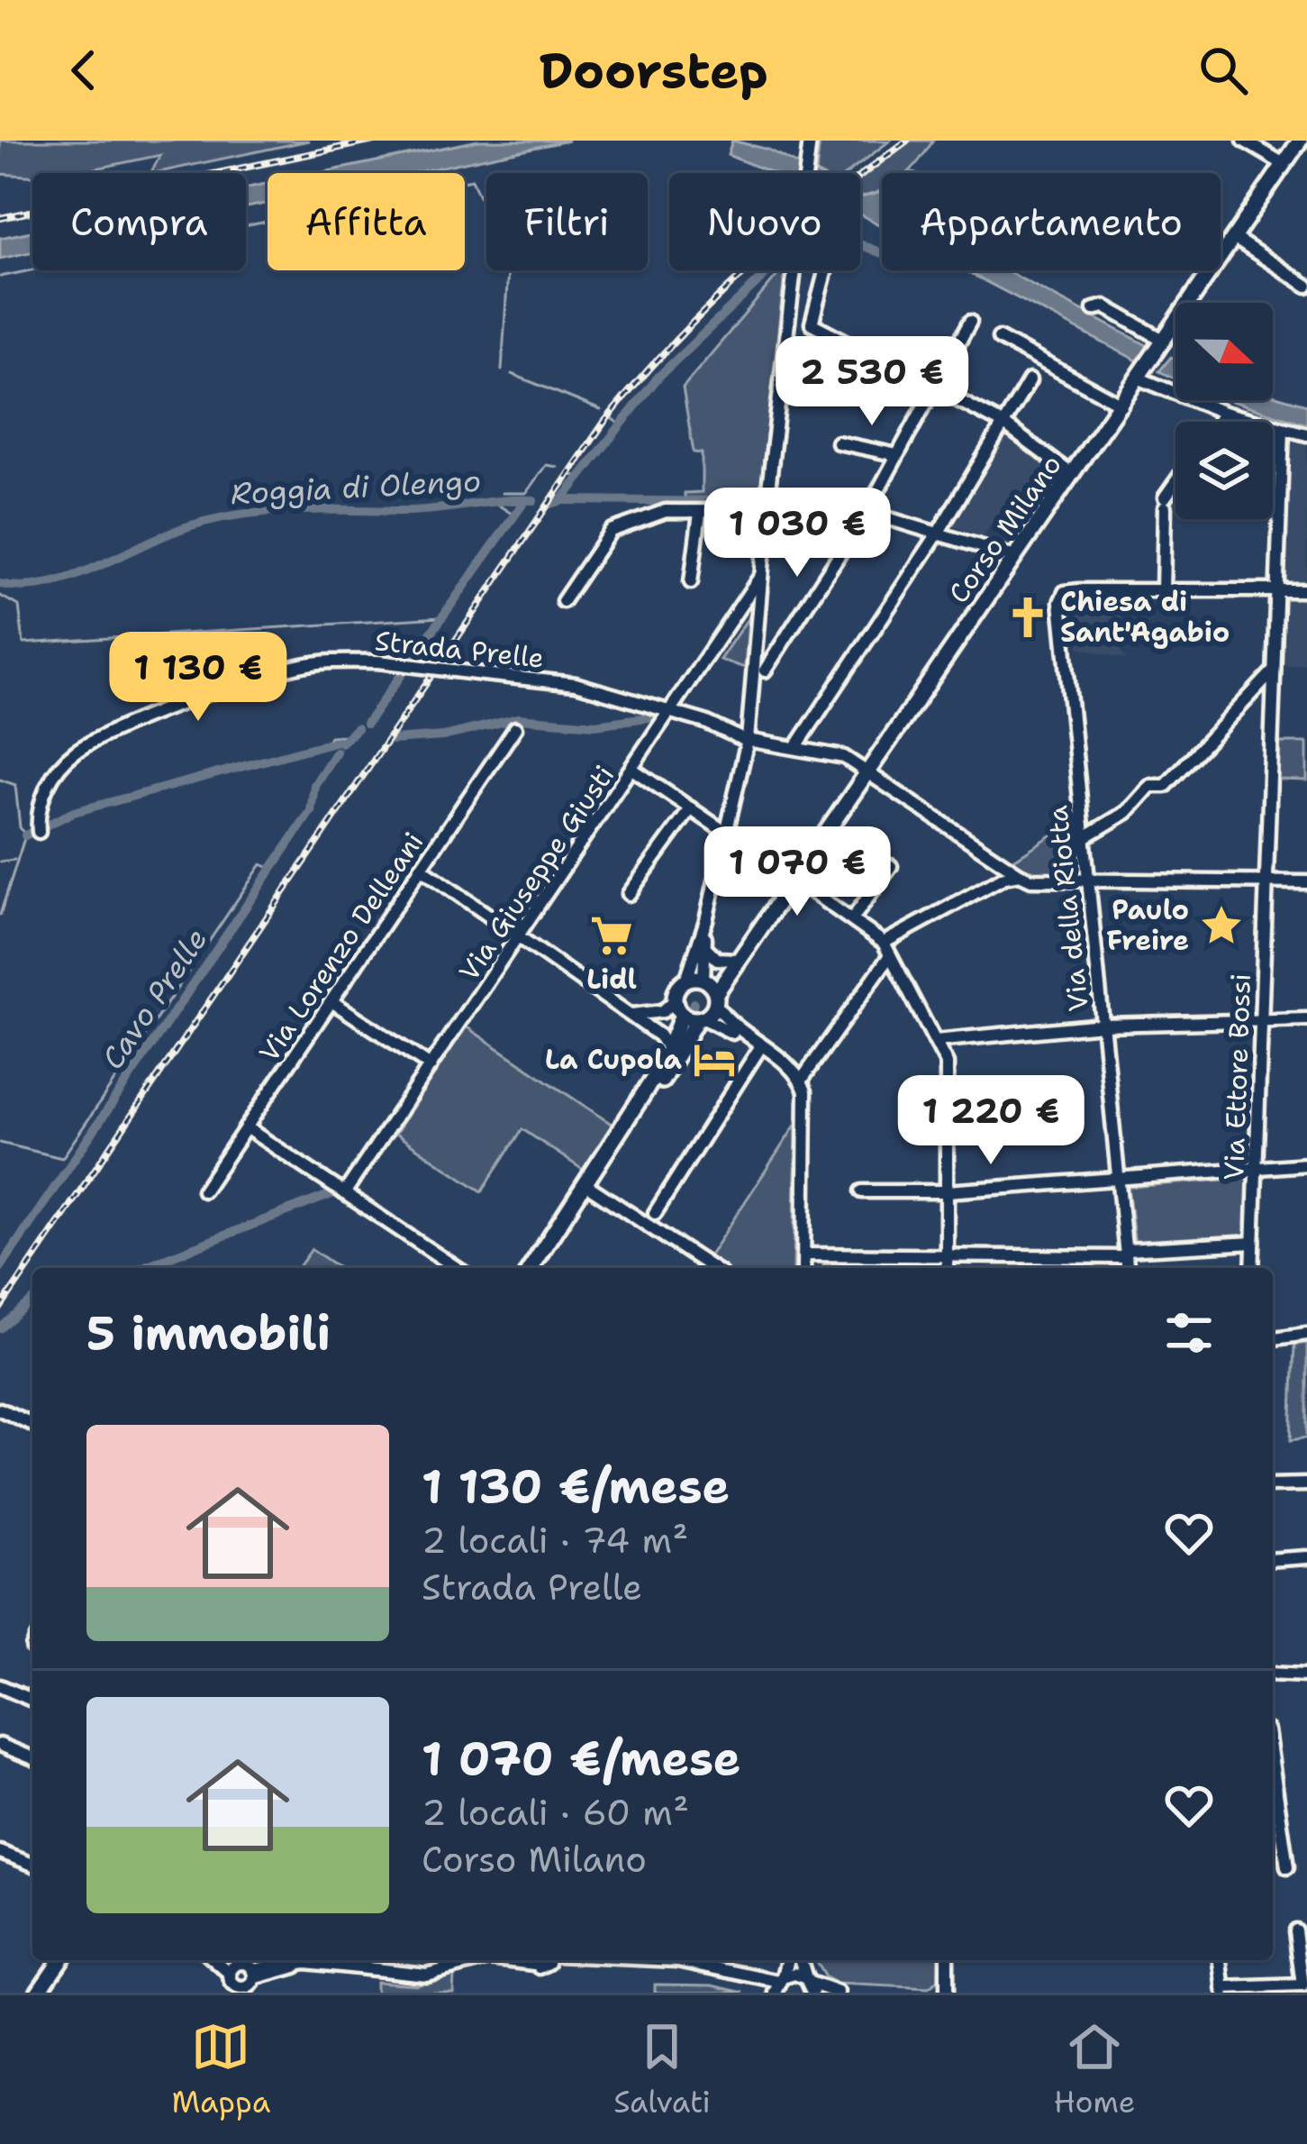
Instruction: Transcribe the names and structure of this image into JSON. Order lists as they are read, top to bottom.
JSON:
{
  "streets": {
    "main road": ["Corso Milano"],
    "street": [
      "Strada Prelle",
      "Via Giuseppe Giusti",
      "Via della Riotta",
      "Via Lorenzo Delleani",
      "Via Ettore Bossi"
    ]
  },
  "crossings": [
    ["Corso Milano", "Strada Prelle"],
    ["Strada Prelle", "Via Giuseppe Giusti"]
  ],
  "water": ["Roggia di Olengo", "Cavo Prelle"],
  "places": {
    "church": ["Chiesa di Sant'Agabio"],
    "place": ["Paulo Freire"],
    "supermarket": ["Lidl"],
    "hotel": ["La Cupola"]
  },
  "north": "right",
  "page": {
    "header": "Doorstep",
    "chip": [
      "Compra",
      "Affitta",
      "Filtri",
      "Nuovo",
      "Appartamento"
    ],
    "price": [
      "2 530 €",
      "1 030 €",
      "1 130 €",
      "1 070 €",
      "1 220 €"
    ],
    "heading": "5 immobili",
    "list": [
      {
        "name": "1 130 €/mese",
        "note": "2 locali · 74 m² · Strada Prelle"
      },
      {
        "name": "1 070 €/mese",
        "note": "2 locali · 60 m² · Corso Milano"
      }
    ],
    "tabs": ["Mappa", "Salvati", "Home"]
  }
}
